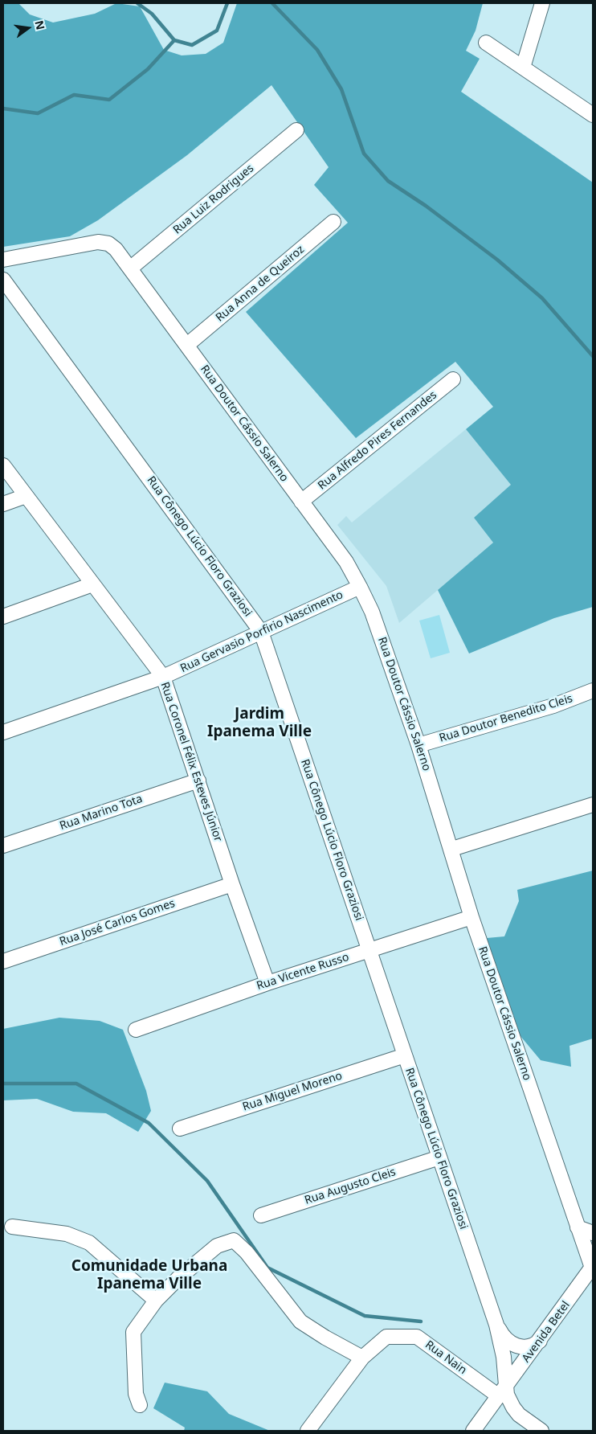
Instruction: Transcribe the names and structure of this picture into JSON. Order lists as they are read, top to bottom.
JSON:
{
  "streets": {
    "street": [
      "Rua Luiz Rodrigues",
      "Rua Anna de Queiroz",
      "Rua Doutor Cássio Salerno",
      "Rua Alfredo Pires Fernandes",
      "Rua Cônego Lúcio Floro Graziosi",
      "Rua Gervasio Porfirio Nascimento",
      "Rua Doutor Benedito Cleis",
      "Rua Coronel Félix Esteves Júnior",
      "Rua Marino Tota",
      "Rua José Carlos Gomes",
      "Rua Vicente Russo",
      "Rua Miguel Moreno",
      "Rua Augusto Cleis",
      "Avenida Betel",
      "Rua Nain"
    ]
  },
  "crossings": [
    ["Rua Luiz Rodrigues", "Rua Doutor Cássio Salerno"],
    ["Rua Anna de Queiroz", "Rua Doutor Cássio Salerno"],
    ["Rua Doutor Cássio Salerno", "Rua Alfredo Pires Fernandes"],
    ["Rua Doutor Cássio Salerno", "Rua Gervasio Porfirio Nascimento"],
    ["Rua Doutor Cássio Salerno", "Rua Doutor Benedito Cleis"],
    ["Rua Doutor Cássio Salerno", "Rua Vicente Russo"],
    ["Rua Doutor Cássio Salerno", "Avenida Betel"],
    ["Rua Cônego Lúcio Floro Graziosi", "Rua Gervasio Porfirio Nascimento"],
    ["Rua Cônego Lúcio Floro Graziosi", "Rua Vicente Russo"],
    ["Rua Cônego Lúcio Floro Graziosi", "Rua Miguel Moreno"],
    ["Rua Cônego Lúcio Floro Graziosi", "Rua Augusto Cleis"],
    ["Rua Cônego Lúcio Floro Graziosi", "Avenida Betel"],
    ["Rua Cônego Lúcio Floro Graziosi", "Rua Nain"],
    ["Rua Gervasio Porfirio Nascimento", "Rua Coronel Félix Esteves Júnior"],
    ["Rua Coronel Félix Esteves Júnior", "Rua Marino Tota"],
    ["Rua Coronel Félix Esteves Júnior", "Rua José Carlos Gomes"],
    ["Rua Coronel Félix Esteves Júnior", "Rua Vicente Russo"],
    ["Avenida Betel", "Rua Nain"]
  ],
  "districts": ["Jardim Ipanema Ville", "Comunidade Urbana Ipanema Ville"],
  "north": "right"
}
